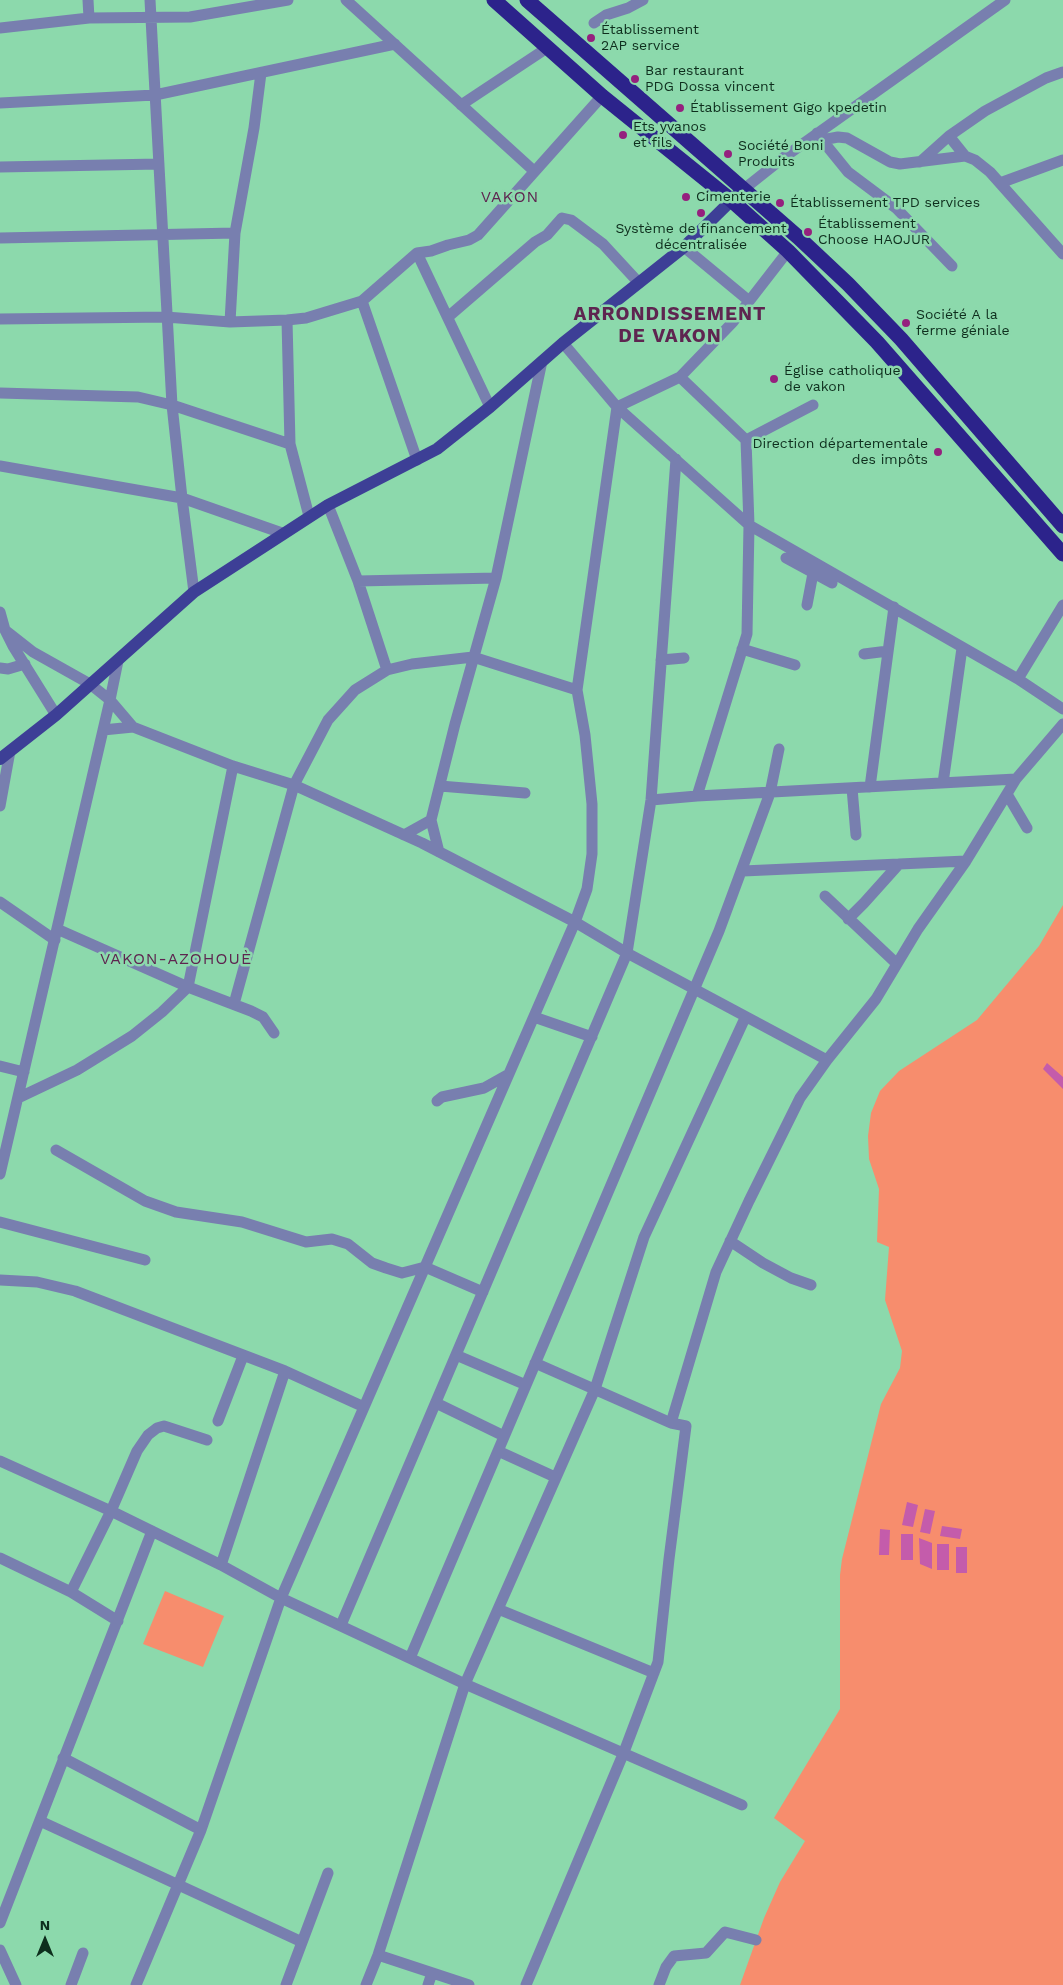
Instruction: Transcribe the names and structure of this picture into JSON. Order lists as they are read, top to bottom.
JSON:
{
  "districts": ["VAKON", "ARRONDISSEMENT DE VAKON", "VAKON-AZOHOUÈ"],
  "places": [
    "Établissement 2AP service",
    "Bar restaurant PDG Dossa vincent",
    "Établissement Gigo kpedetin",
    "Ets yvanos et fils",
    "Société Boni Produits",
    "Cimenterie",
    "Établissement TPD services",
    "Système de financement décentralisée",
    "Établissement Choose HAOJUR",
    "Société A la ferme géniale",
    "Église catholique de vakon",
    "Direction départementale des impôts"
  ],
  "north": "top"
}
